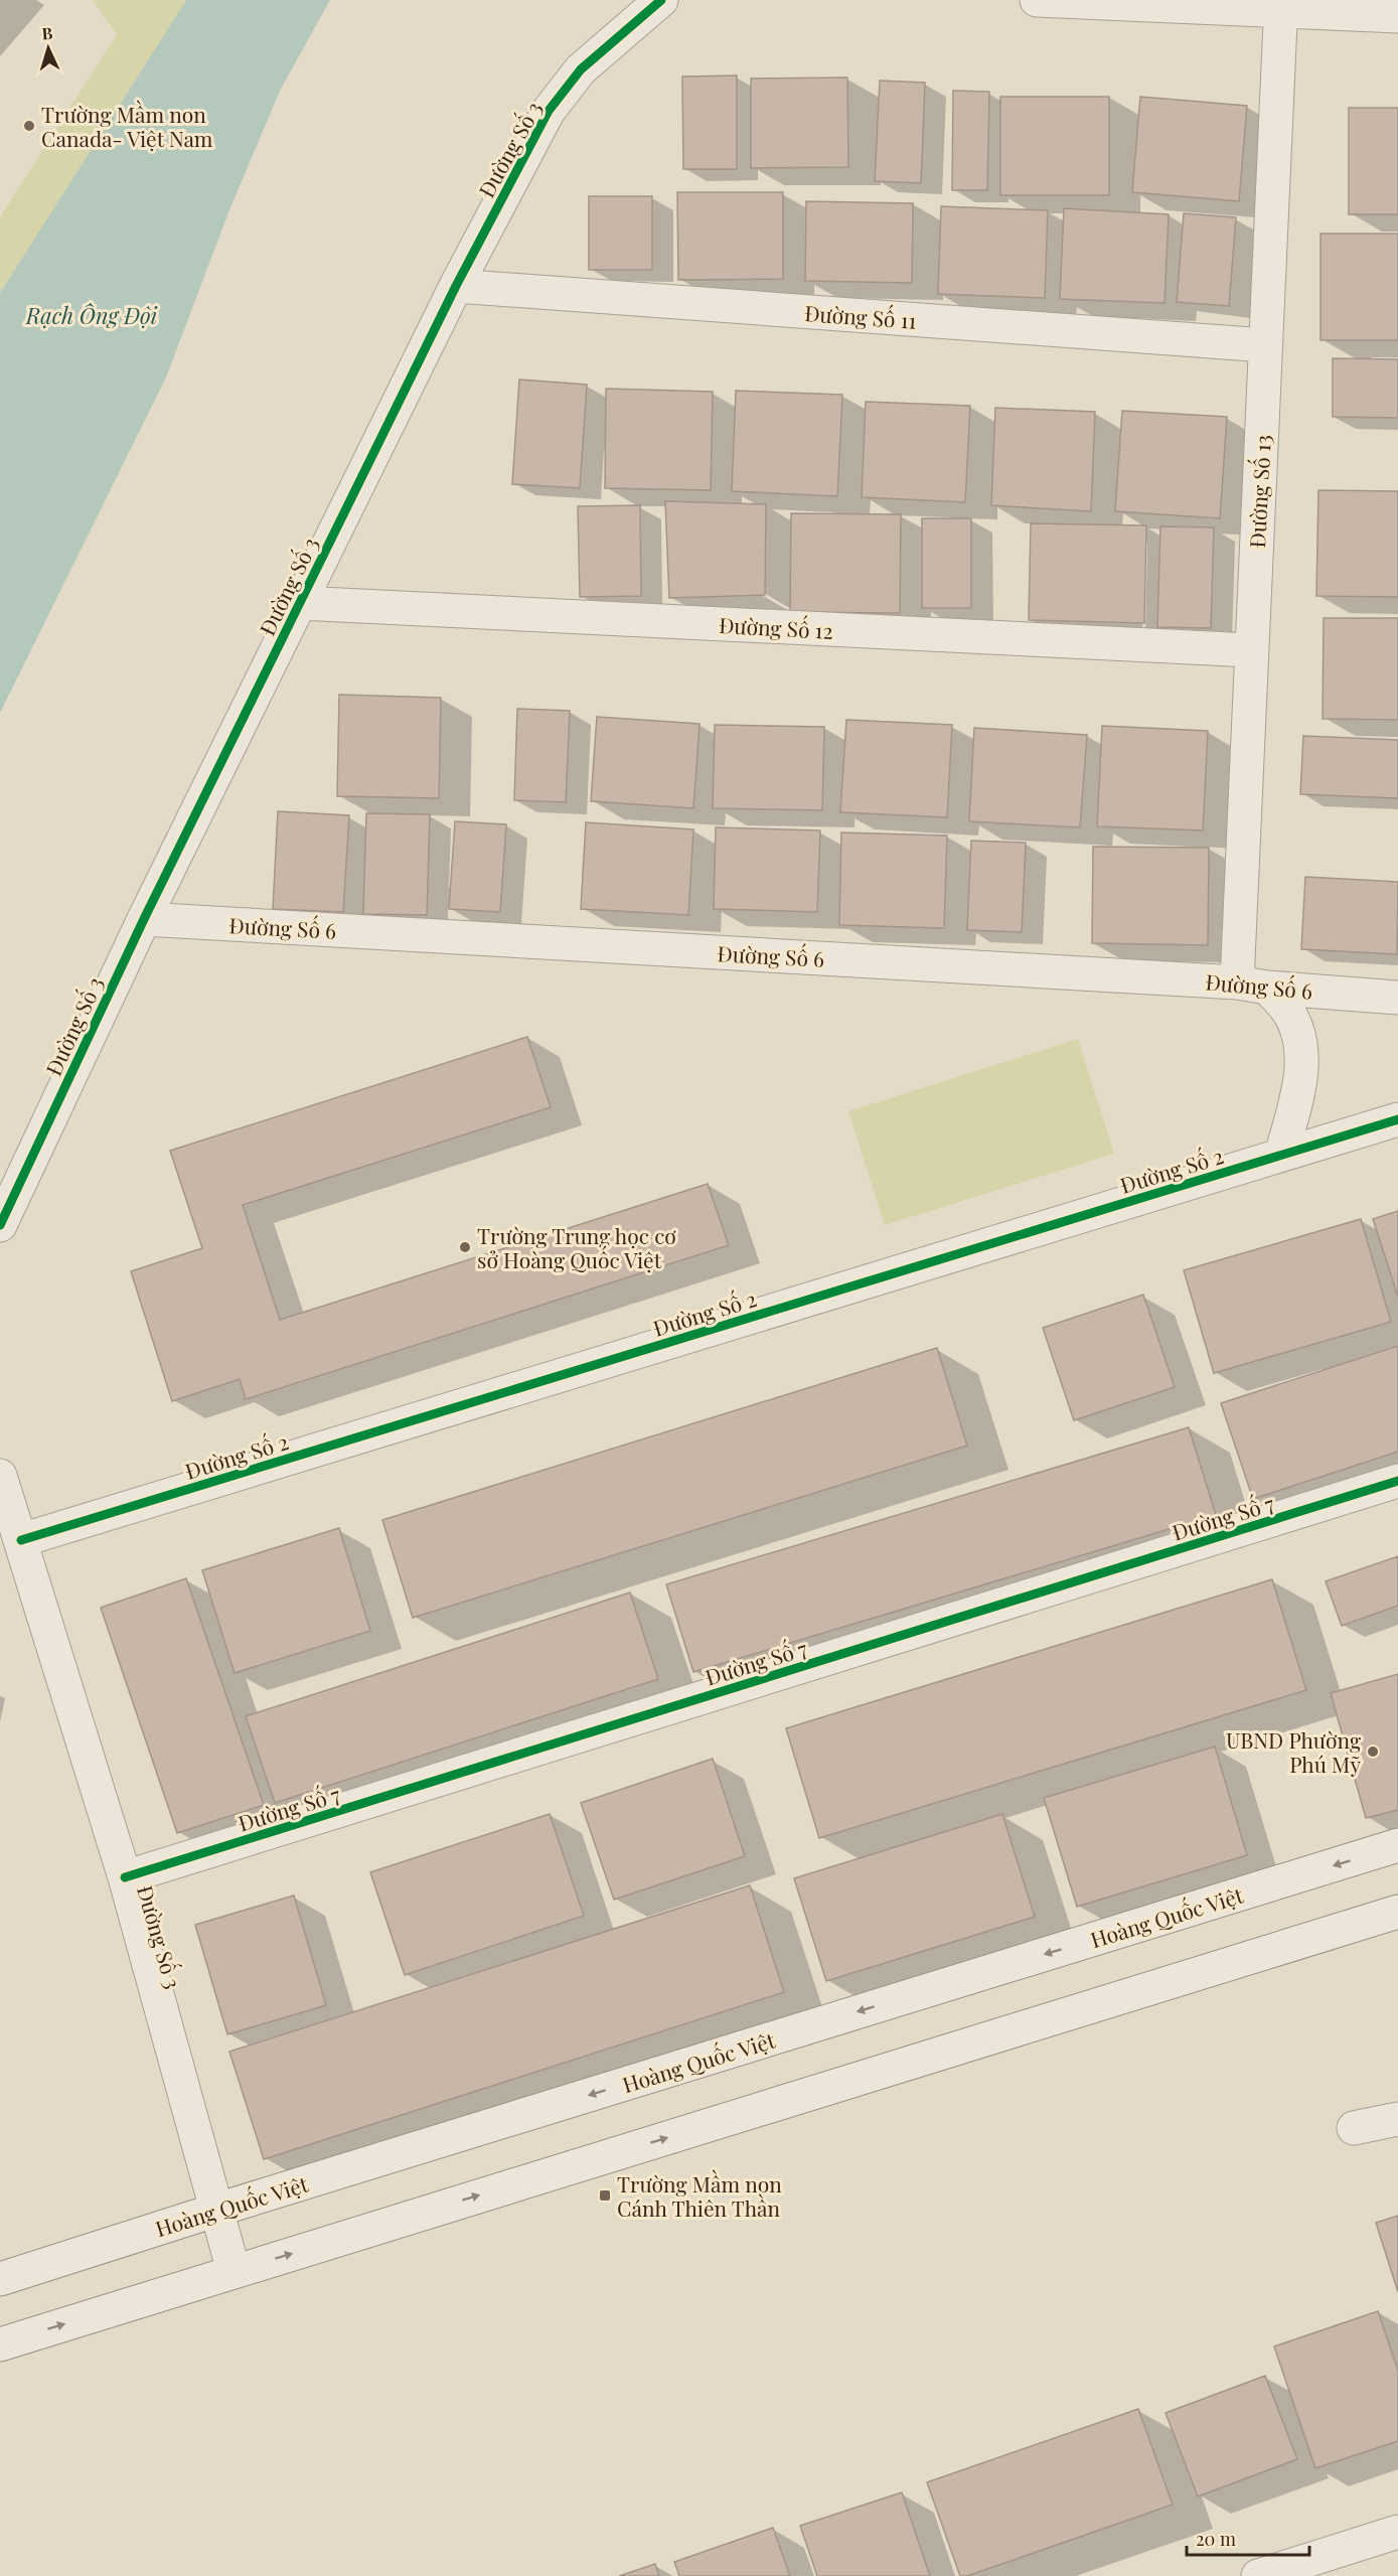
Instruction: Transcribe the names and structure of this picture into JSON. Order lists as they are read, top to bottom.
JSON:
{
  "streets": {
    "street": [
      "Đường Số 3",
      "Đường Số 11",
      "Đường Số 13",
      "Đường Số 12",
      "Đường Số 6",
      "Đường Số 2",
      "Đường Số 7",
      "Hoàng Quốc Việt"
    ]
  },
  "crossings": [
    ["Đường Số 3", "Đường Số 11"],
    ["Đường Số 3", "Đường Số 12"],
    ["Đường Số 3", "Đường Số 6"],
    ["Đường Số 3", "Đường Số 2"],
    ["Đường Số 3", "Đường Số 7"],
    ["Đường Số 3", "Hoàng Quốc Việt"],
    ["Đường Số 11", "Đường Số 13"],
    ["Đường Số 13", "Đường Số 12"],
    ["Đường Số 13", "Đường Số 6"]
  ],
  "water": ["Rạch Ông Đội"],
  "places": {
    "other": ["Trường Mầm non Canada- Việt Nam", "Trường Trung học cơ sở Hoàng Quốc Việt", "UBND Phường Phú Mỹ"],
    "transit": ["Trường Mầm non Cánh Thiên Thần"]
  },
  "scale_bar": "20 m",
  "north": "top"
}
